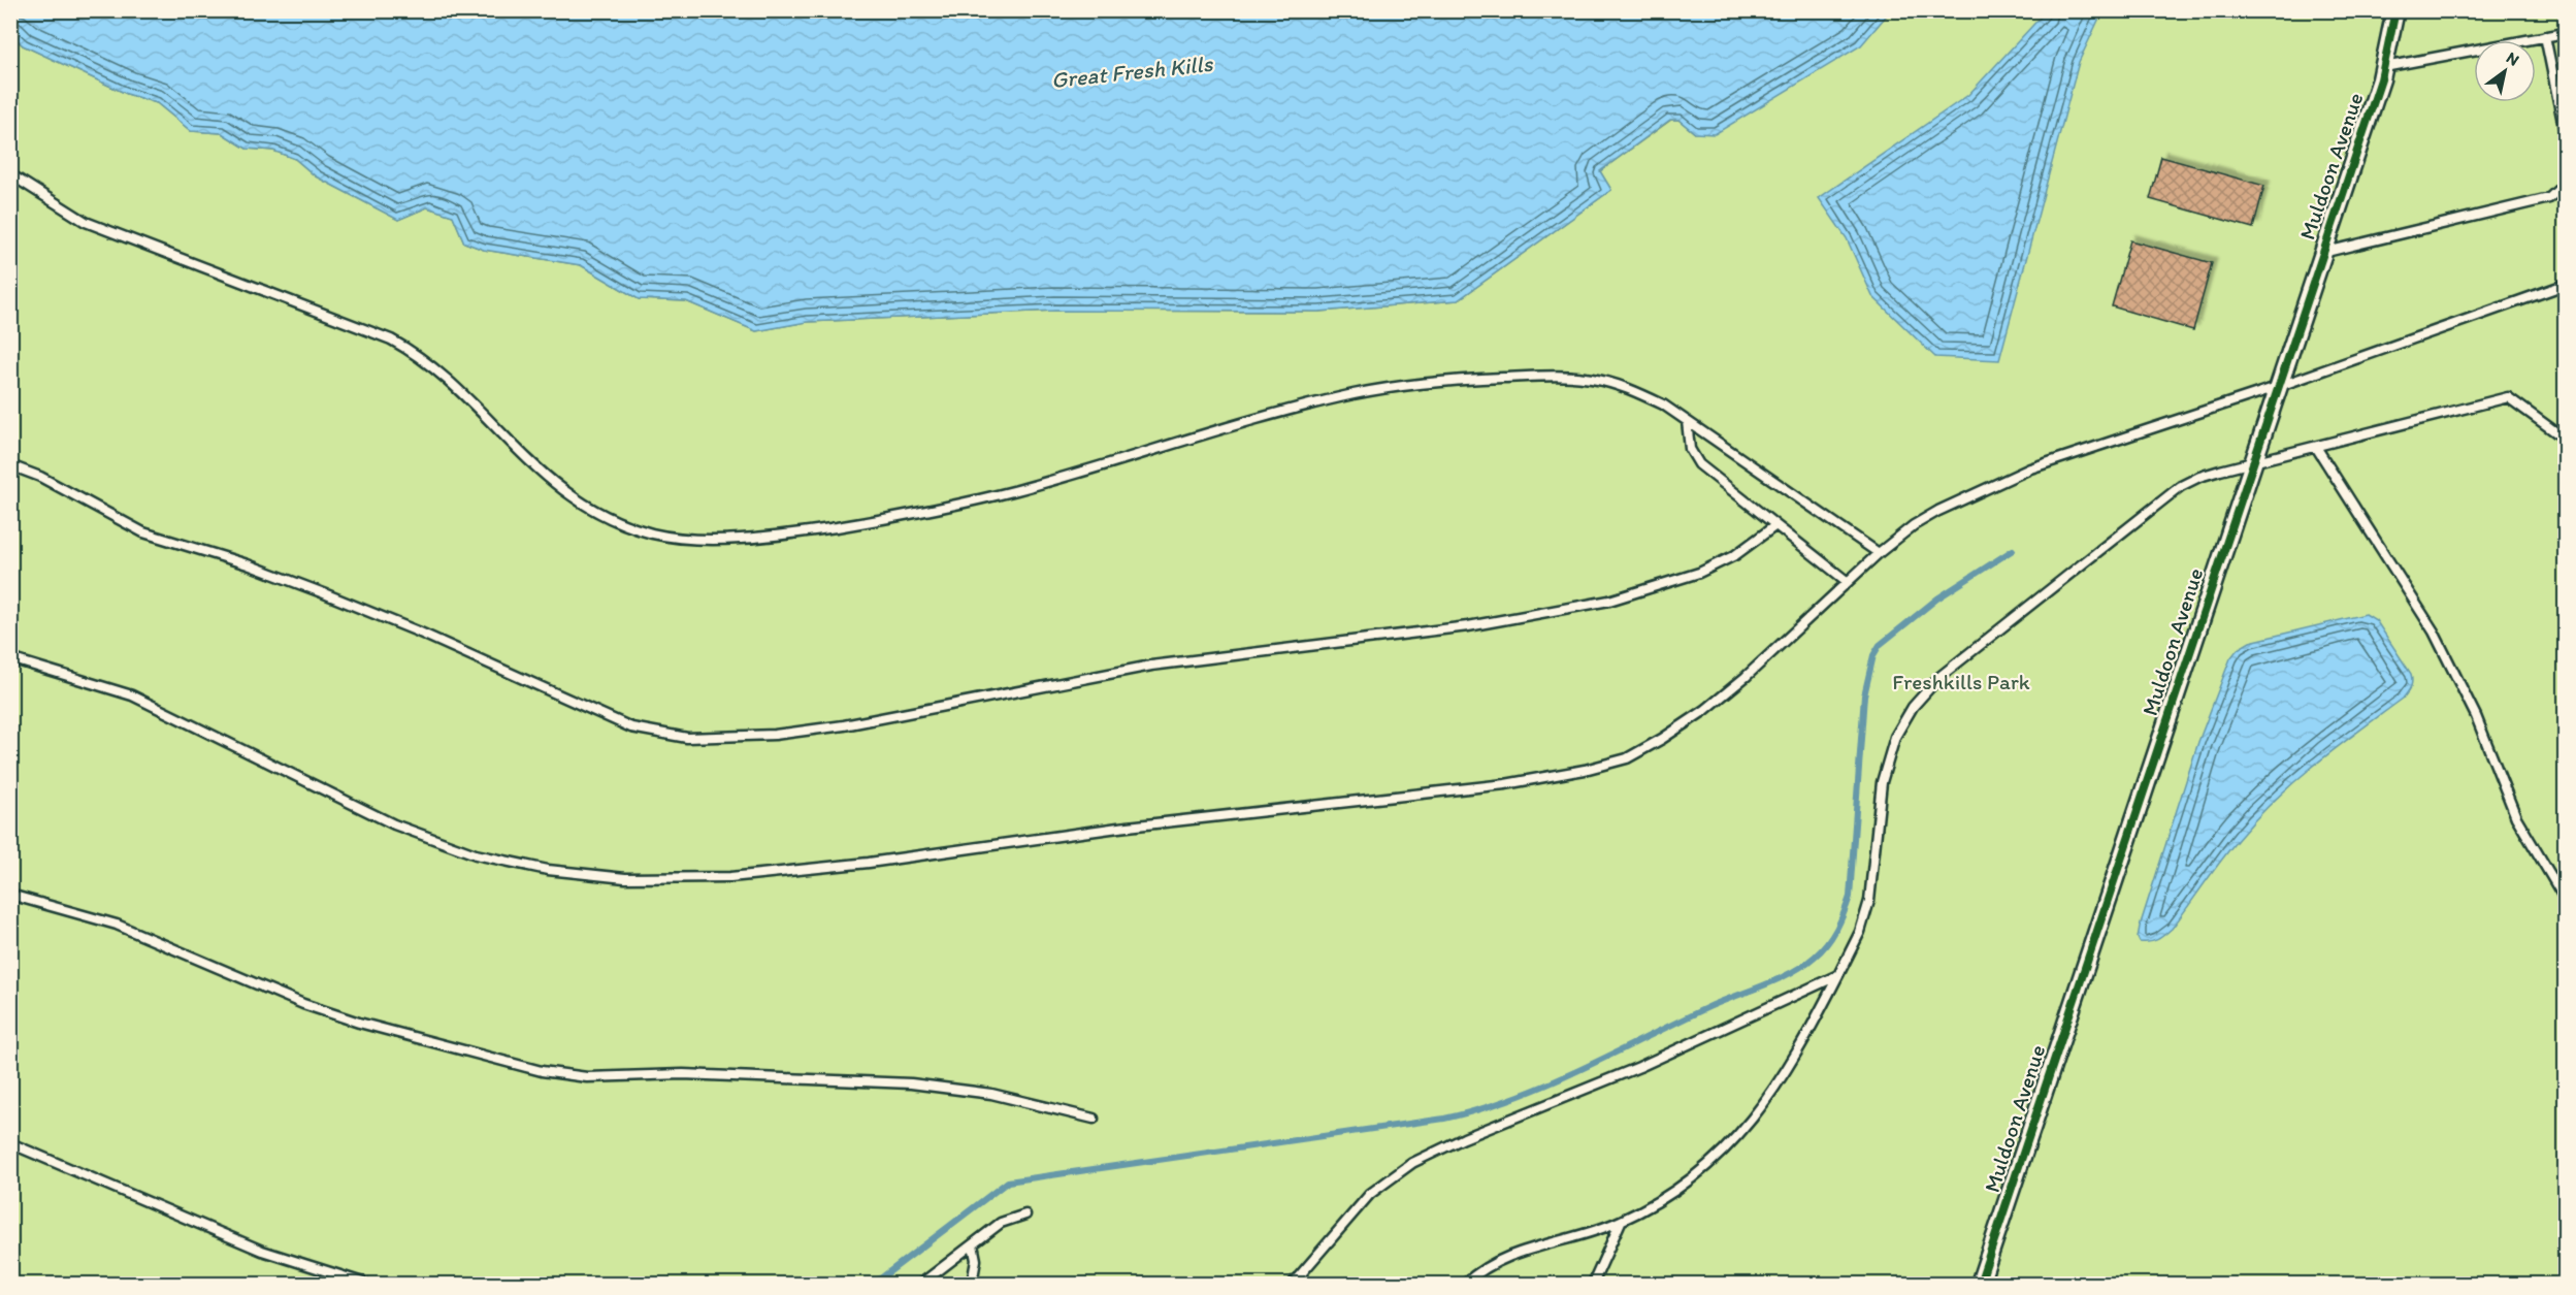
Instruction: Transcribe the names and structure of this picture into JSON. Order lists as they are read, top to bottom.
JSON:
{
  "streets": {
    "street": ["Muldoon Avenue"]
  },
  "water": ["Great Fresh Kills"],
  "parks": ["Freshkills Park"],
  "north": "top right"
}
